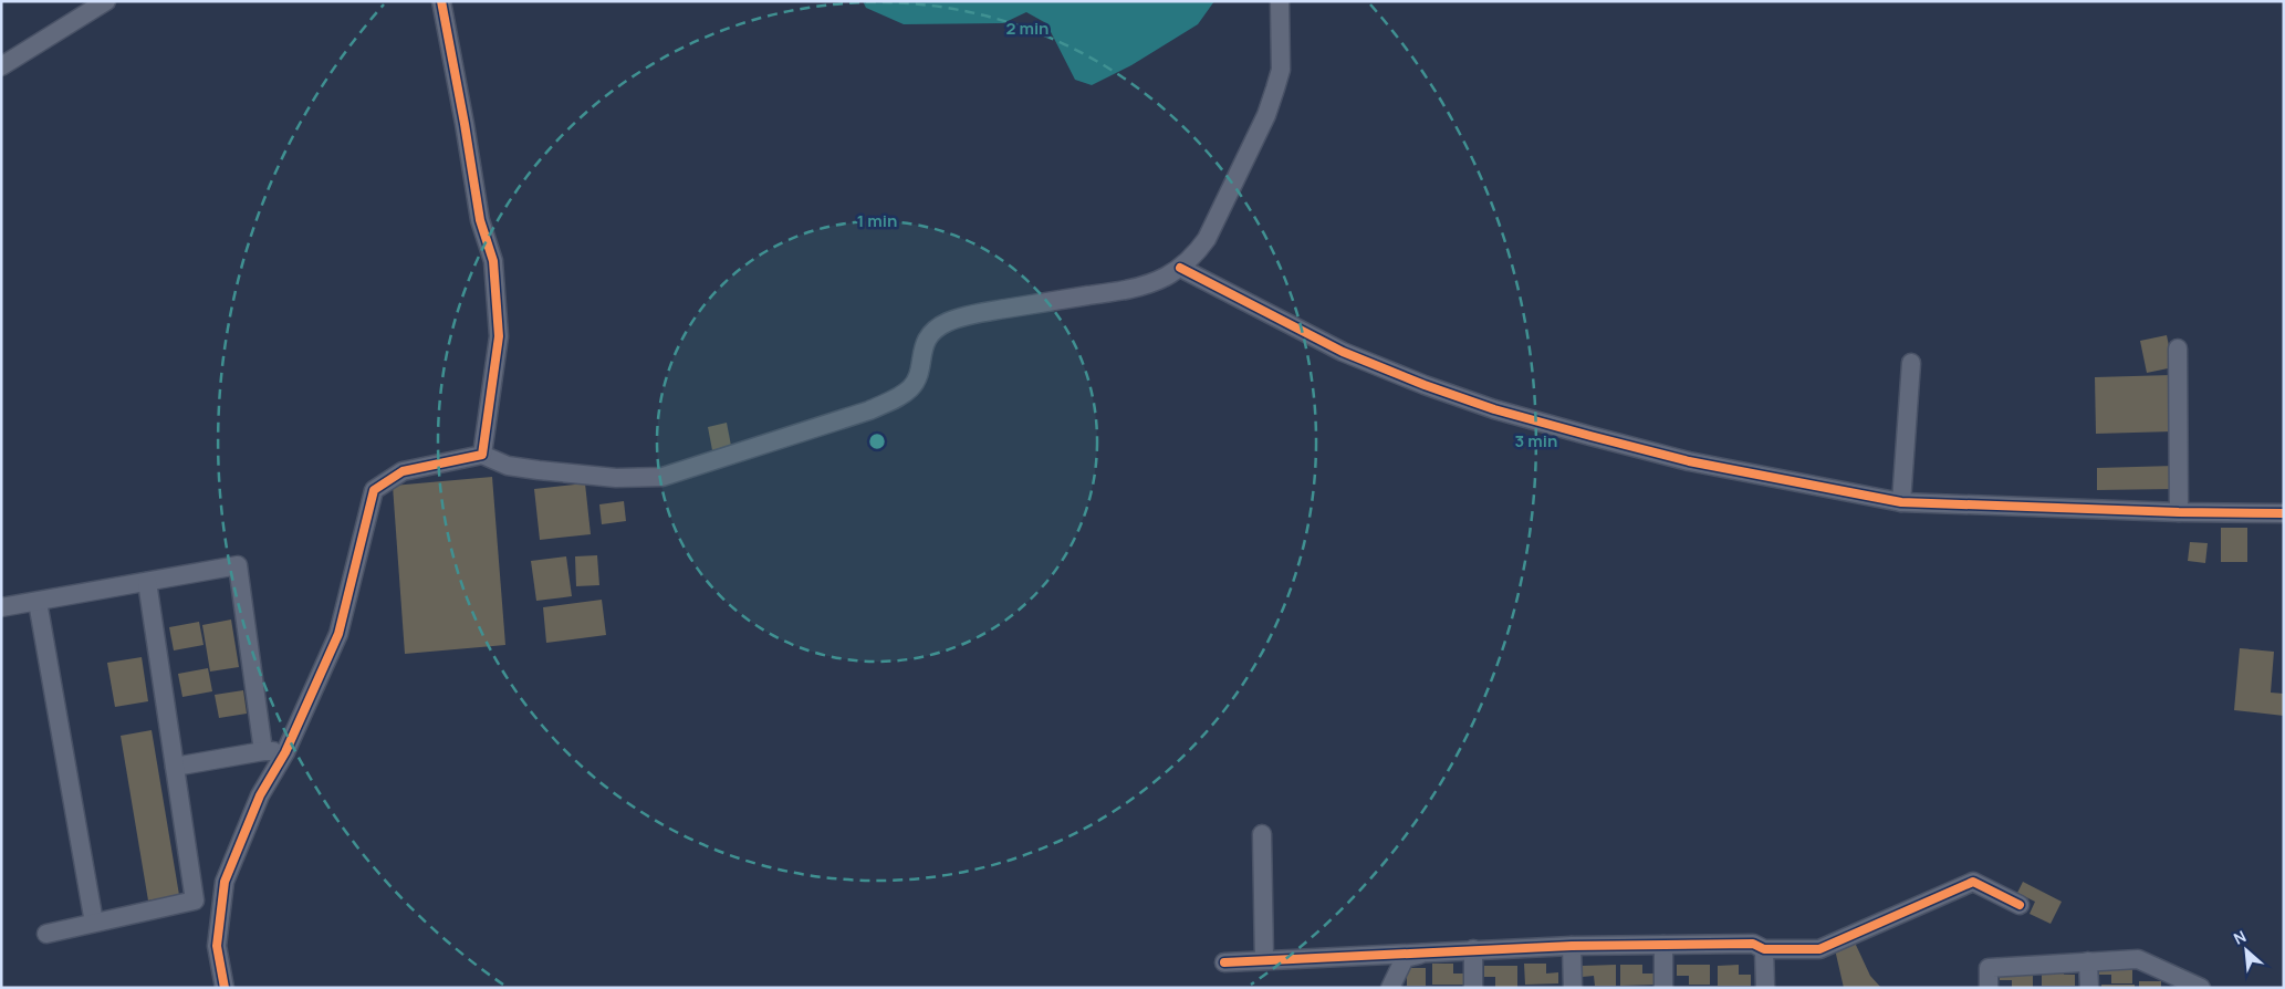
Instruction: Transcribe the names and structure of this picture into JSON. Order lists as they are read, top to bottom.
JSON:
{
  "north": "top left",
  "rings": ["2 min", "1 min", "3 min"]
}
